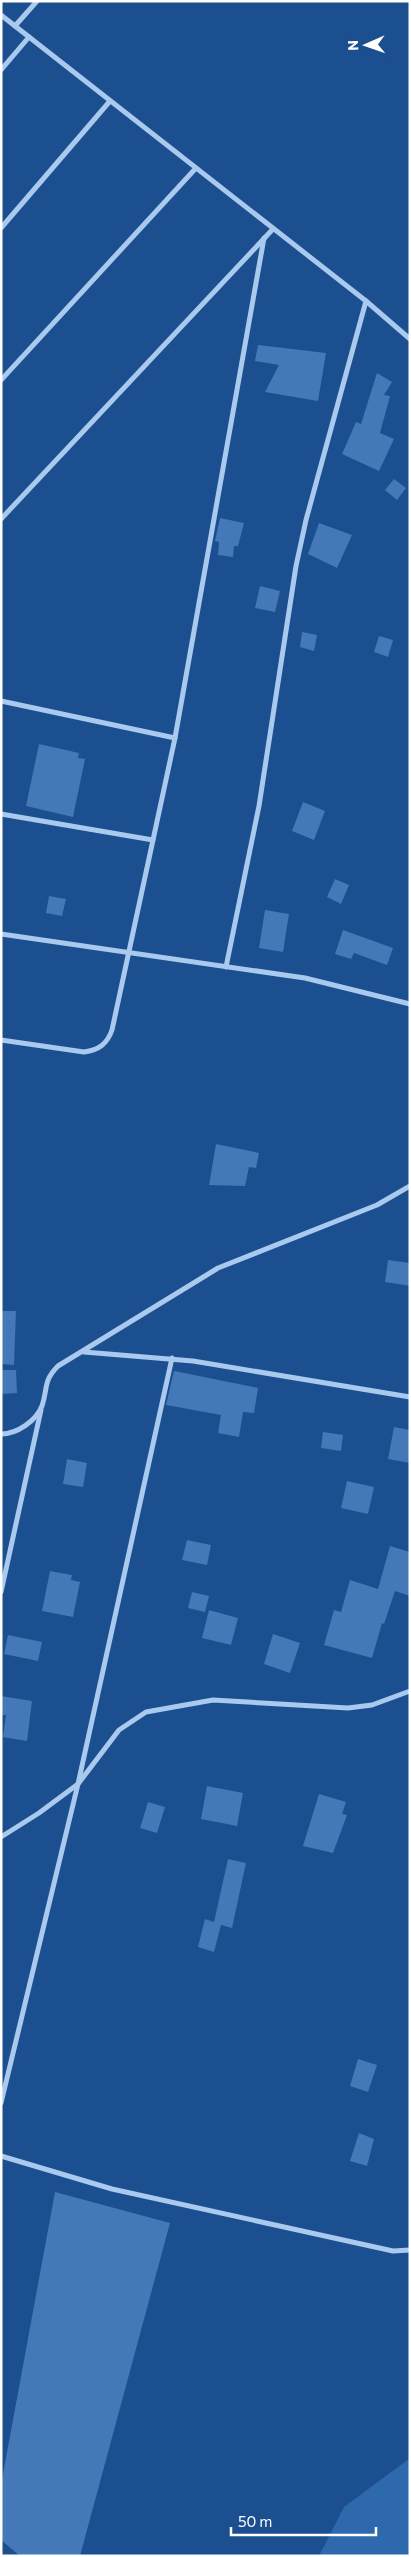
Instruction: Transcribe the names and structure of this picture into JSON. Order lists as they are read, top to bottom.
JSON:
{
  "scale_bar": "50 m",
  "north": "left"
}
